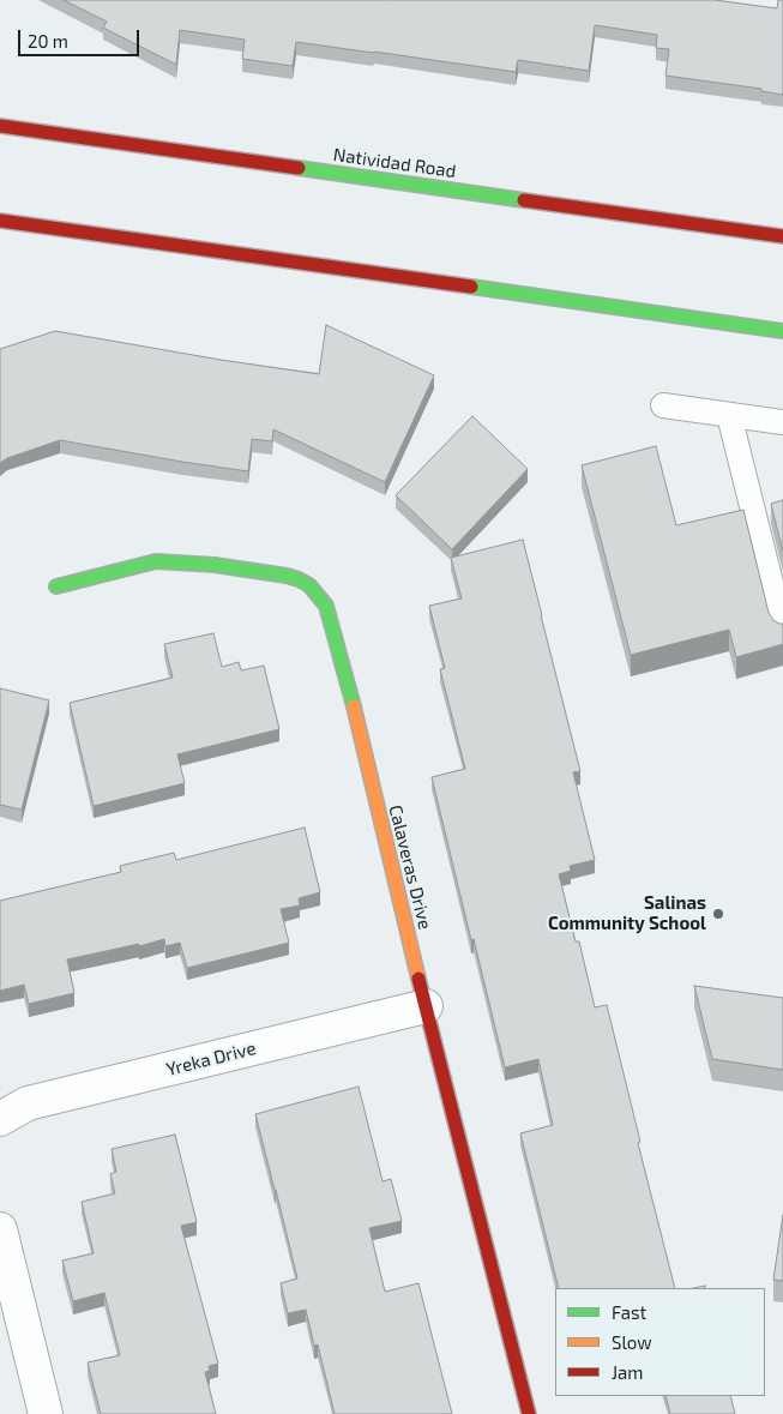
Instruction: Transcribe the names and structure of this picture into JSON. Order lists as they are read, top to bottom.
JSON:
{
  "streets": {
    "main road": ["Natividad Road", "Calaveras Drive"],
    "street": ["Yreka Drive"]
  },
  "crossings": [
    ["Calaveras Drive", "Yreka Drive"]
  ],
  "places": ["Salinas Community School"],
  "legend": ["Fast", "Slow", "Jam"],
  "scale_bar": "20 m"
}
